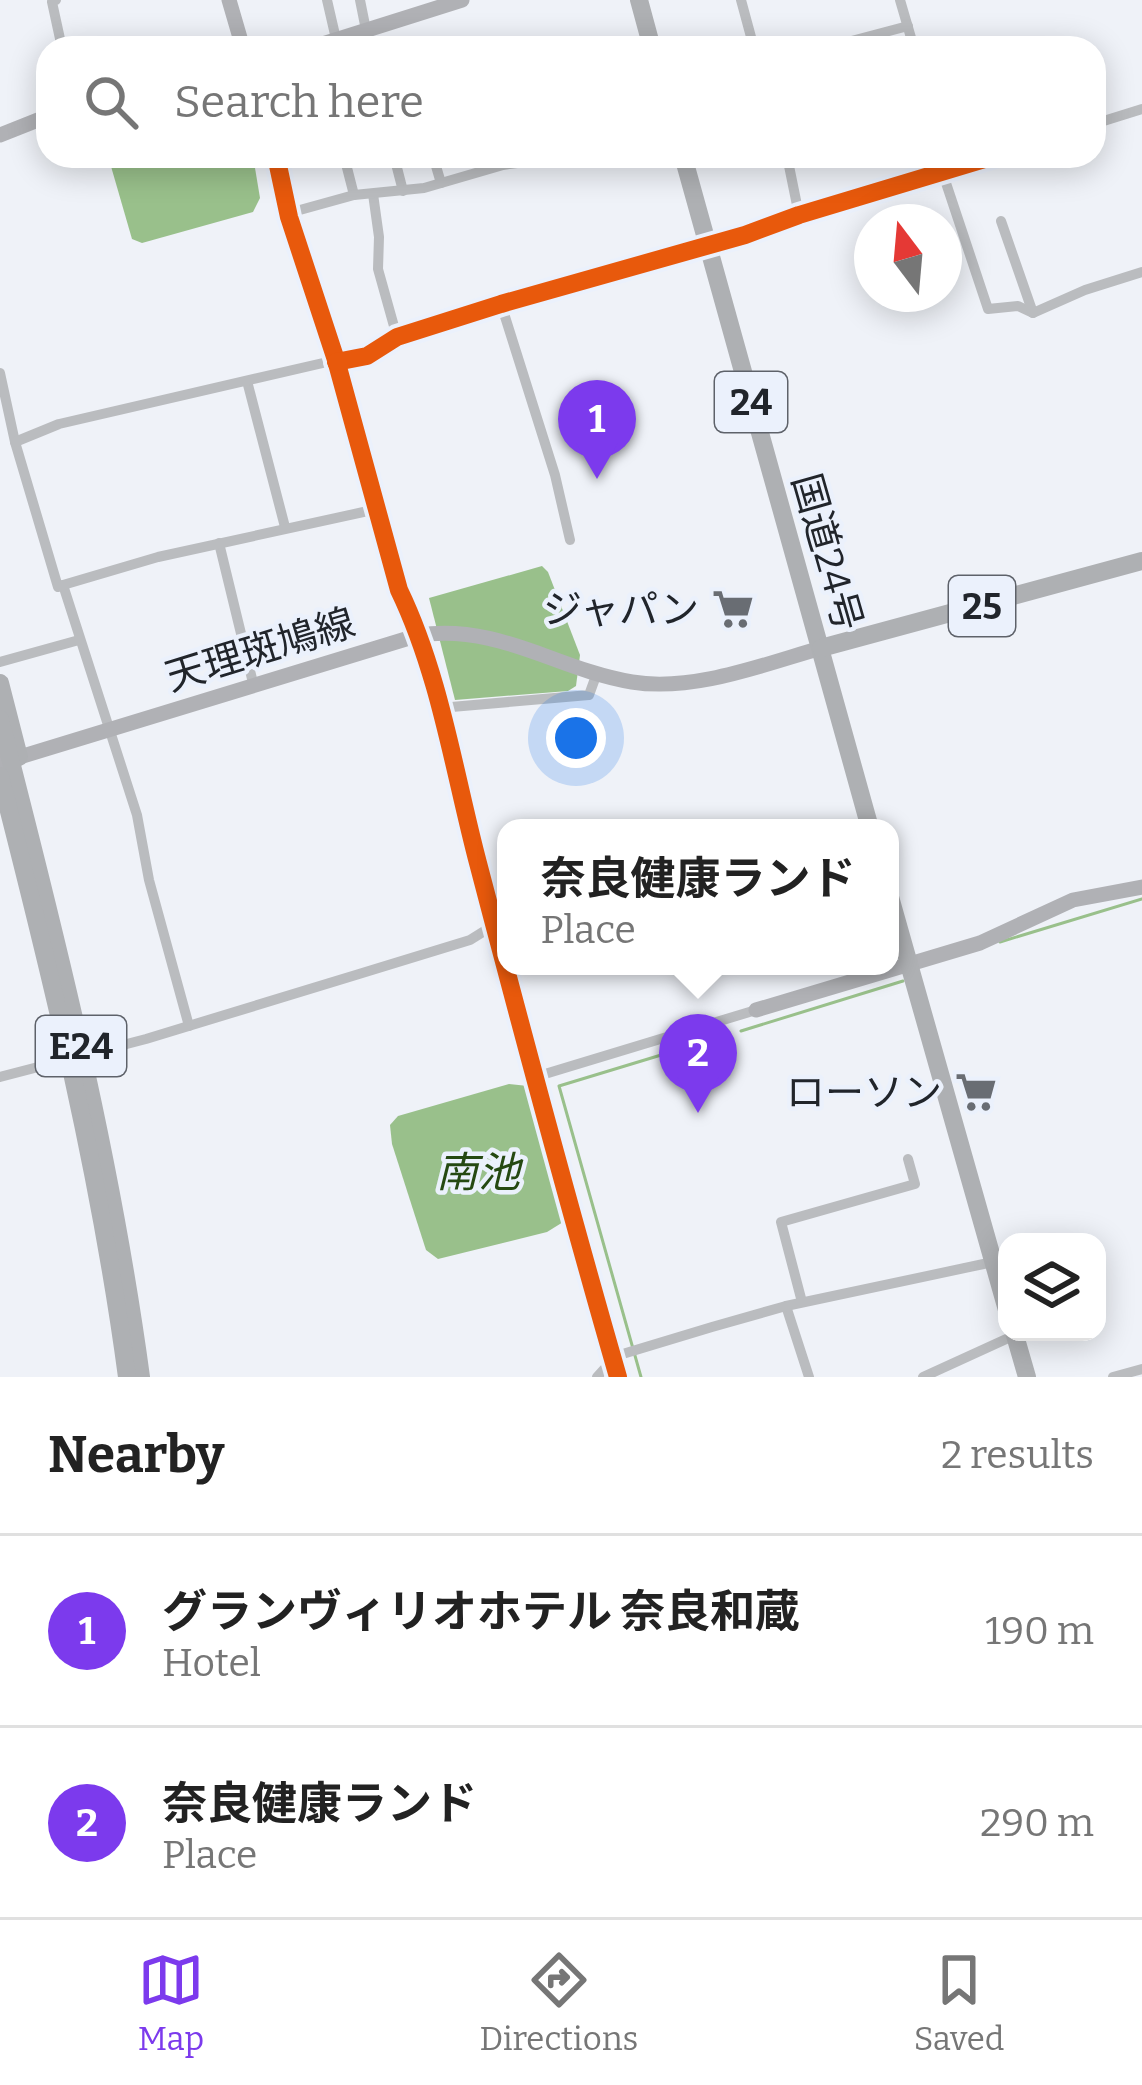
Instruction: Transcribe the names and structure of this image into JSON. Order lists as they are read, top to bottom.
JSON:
{
  "streets": {
    "highway": [
      "24",
      "国道24号",
      "25",
      "E24"
    ],
    "main road": ["天理斑鳩線"]
  },
  "crossings": [
    ["国道24号", "25"],
    ["国道24号", "天理斑鳩線"],
    ["25", "天理斑鳩線"]
  ],
  "water": ["南池"],
  "places": {
    "supermarket": ["ジャパン", "ローソン"]
  },
  "north": "top",
  "page": {
    "search": "Search here",
    "pins": ["1", "2"],
    "popup": ["奈良健康ランド", "Place"],
    "heading": ["Nearby", "2 results"],
    "list": [
      {
        "mark": "1",
        "name": "グランヴィリオホテル 奈良和蔵",
        "note": "Hotel",
        "value": "190 m"
      },
      {
        "mark": "2",
        "name": "奈良健康ランド",
        "note": "Place",
        "value": "290 m"
      }
    ],
    "nav": ["Map", "Directions", "Saved"]
  }
}
